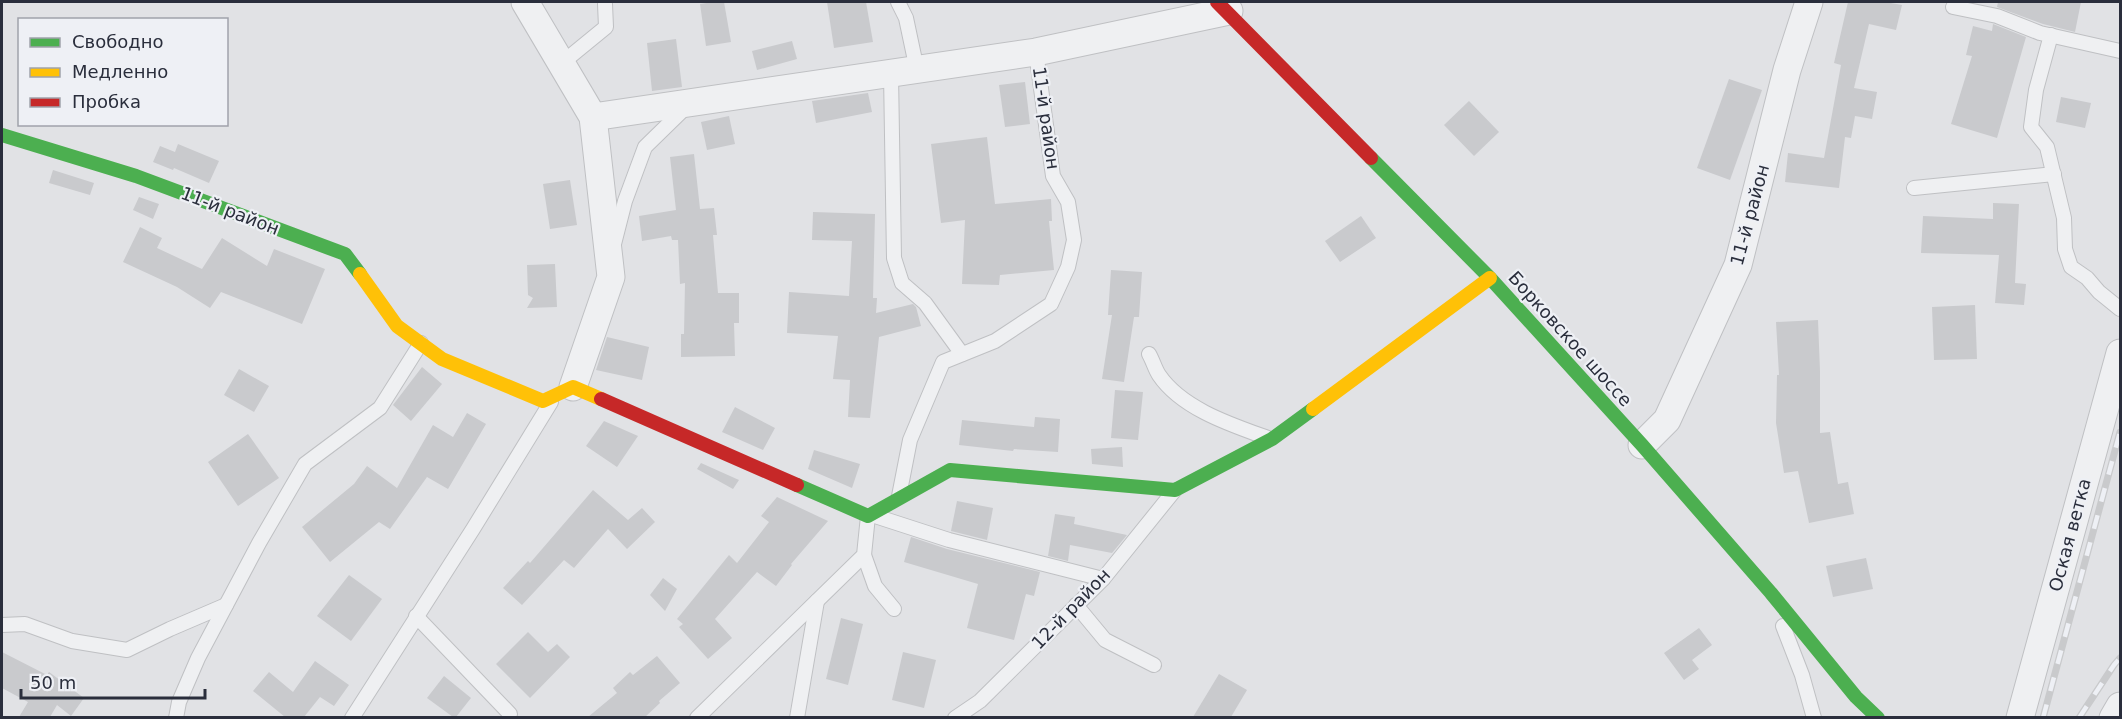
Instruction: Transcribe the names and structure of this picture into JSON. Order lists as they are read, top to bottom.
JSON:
{
  "streets": {
    "street": ["11-й район", "Борковское шоссе", "Оская ветка"],
    "lane": ["12-й район"]
  },
  "crossings": [
    ["11-й район", "Борковское шоссе"]
  ],
  "legend": ["Свободно", "Медленно", "Пробка"],
  "scale_bar": "50 m"
}
